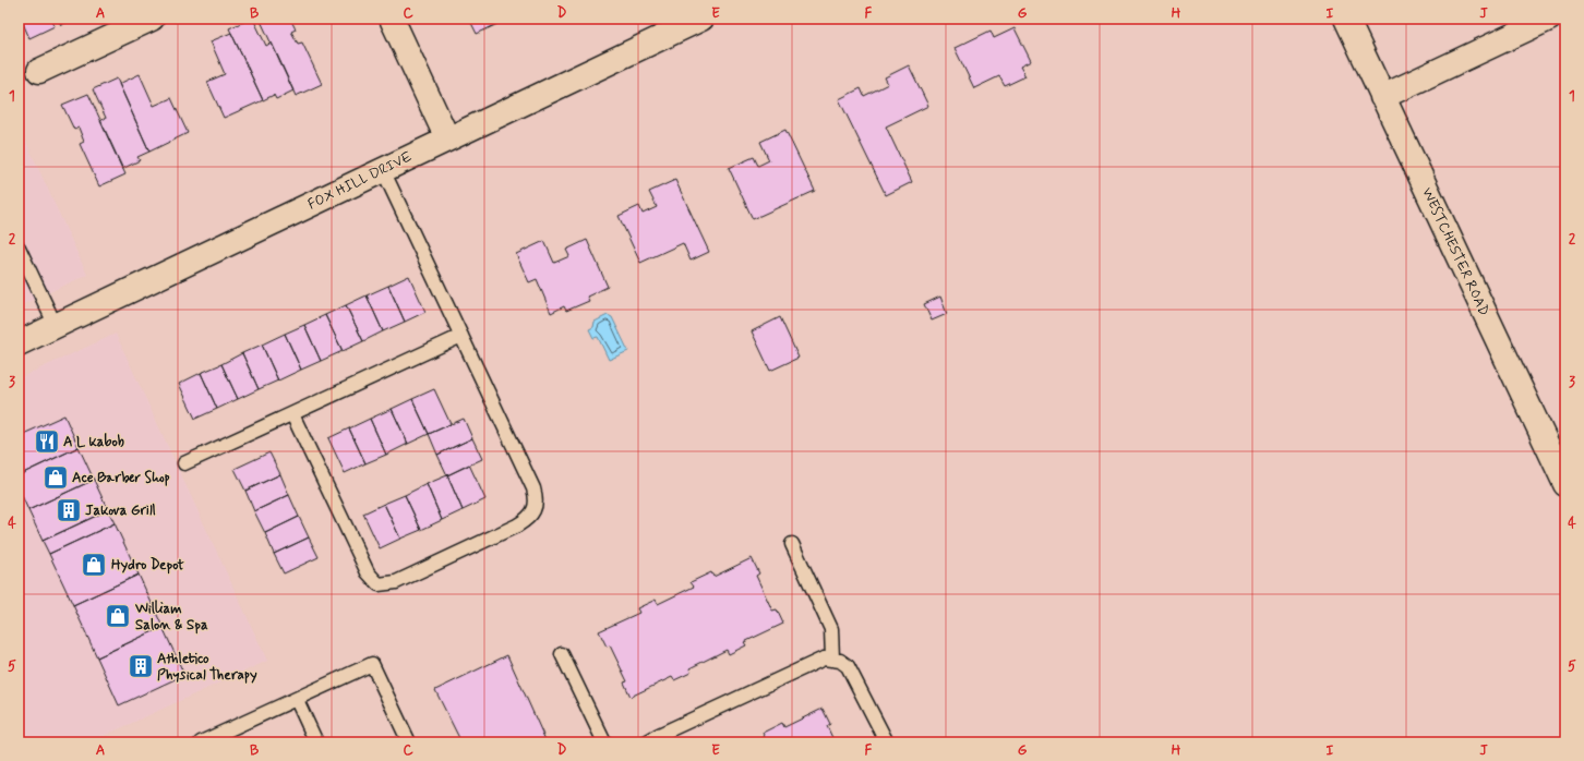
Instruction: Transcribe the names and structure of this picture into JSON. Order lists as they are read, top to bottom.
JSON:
{
  "streets": {
    "street": ["FOX HILL DRIVE", "WESTCHESTER ROAD"]
  },
  "places": {
    "restaurant": ["A L kabob"],
    "shop": ["Ace Barber Shop", "Hydro Depot", "William Salon & Spa"],
    "building": ["Jakova Grill", "Athletico Physical Therapy"]
  },
  "grid": {
    "columns": [
      "A",
      "B",
      "C",
      "D",
      "E",
      "F",
      "G",
      "H",
      "I",
      "J"
    ],
    "rows": [
      "1",
      "2",
      "3",
      "4",
      "5"
    ]
  }
}
